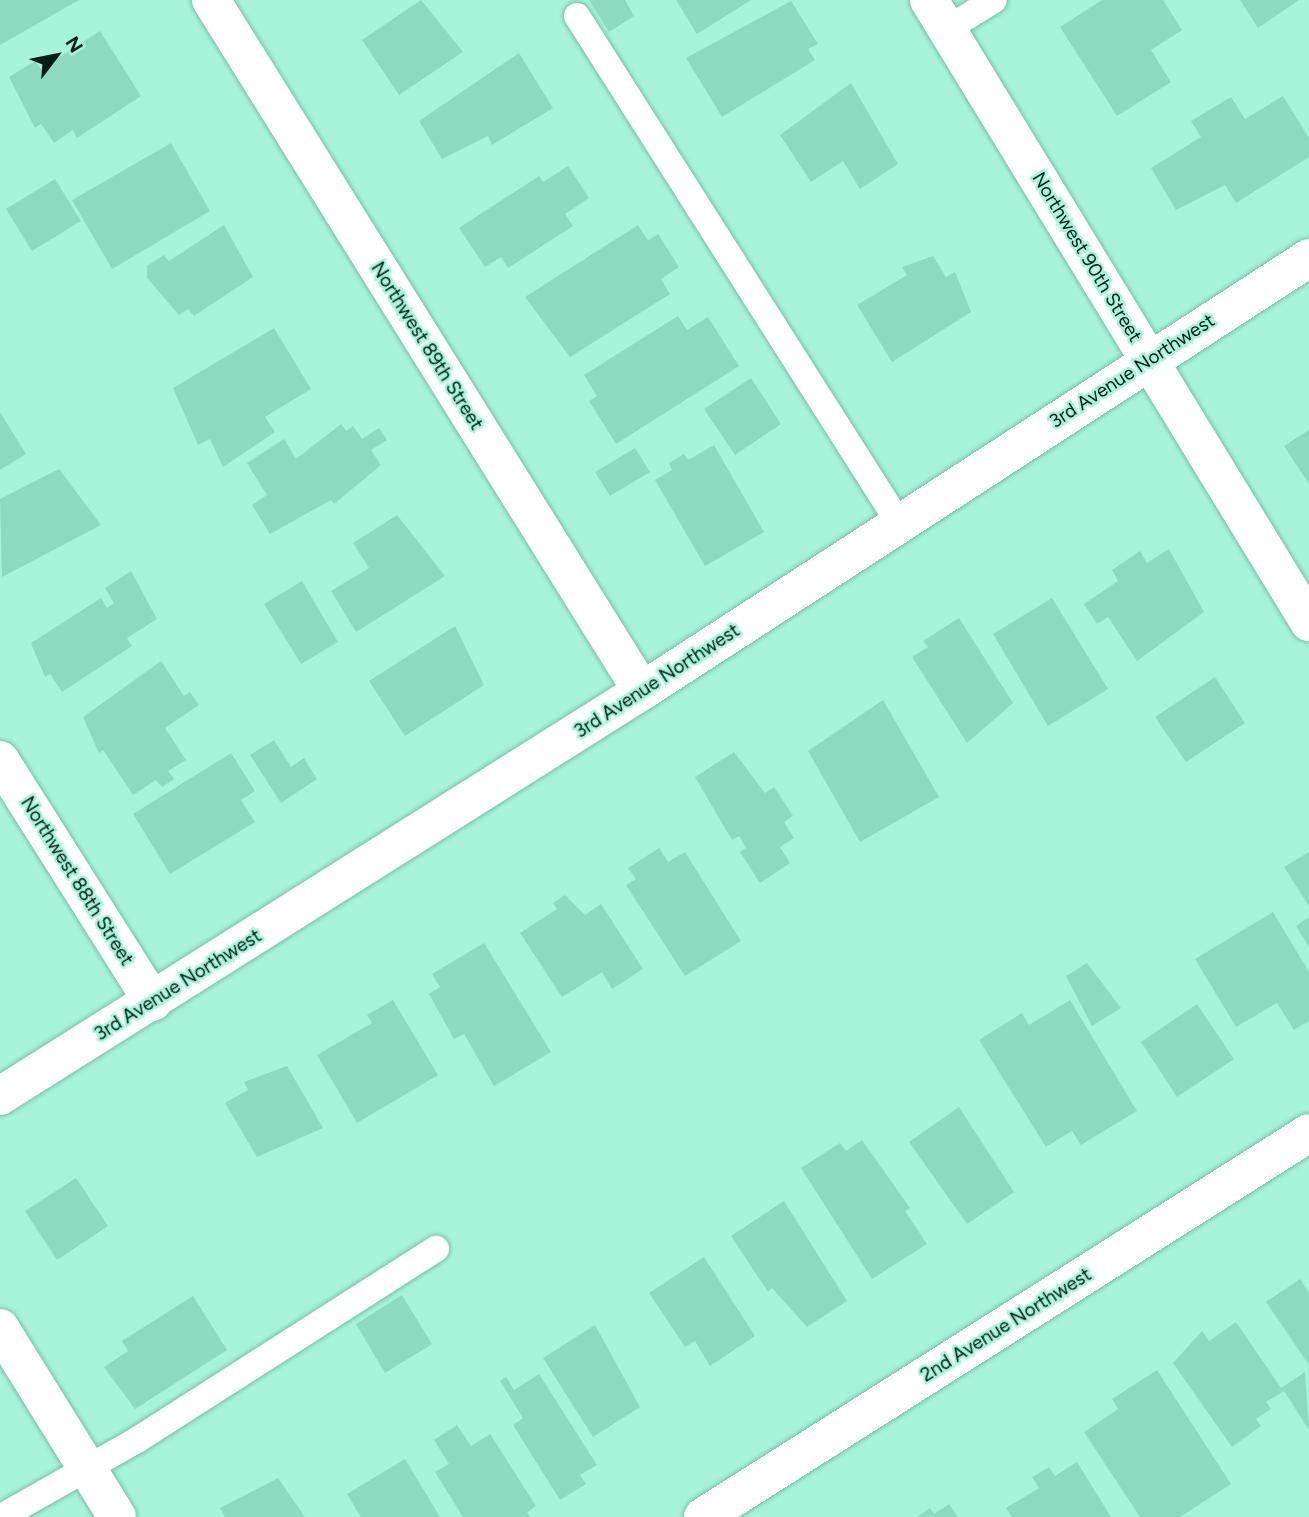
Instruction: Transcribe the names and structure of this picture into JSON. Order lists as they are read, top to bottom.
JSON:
{
  "streets": {
    "street": [
      "Northwest 90th Street",
      "Northwest 89th Street",
      "3rd Avenue Northwest",
      "Northwest 88th Street",
      "2nd Avenue Northwest"
    ]
  },
  "crossings": [
    ["Northwest 90th Street", "3rd Avenue Northwest"],
    ["Northwest 89th Street", "3rd Avenue Northwest"],
    ["3rd Avenue Northwest", "Northwest 88th Street"]
  ],
  "north": "top right"
}
